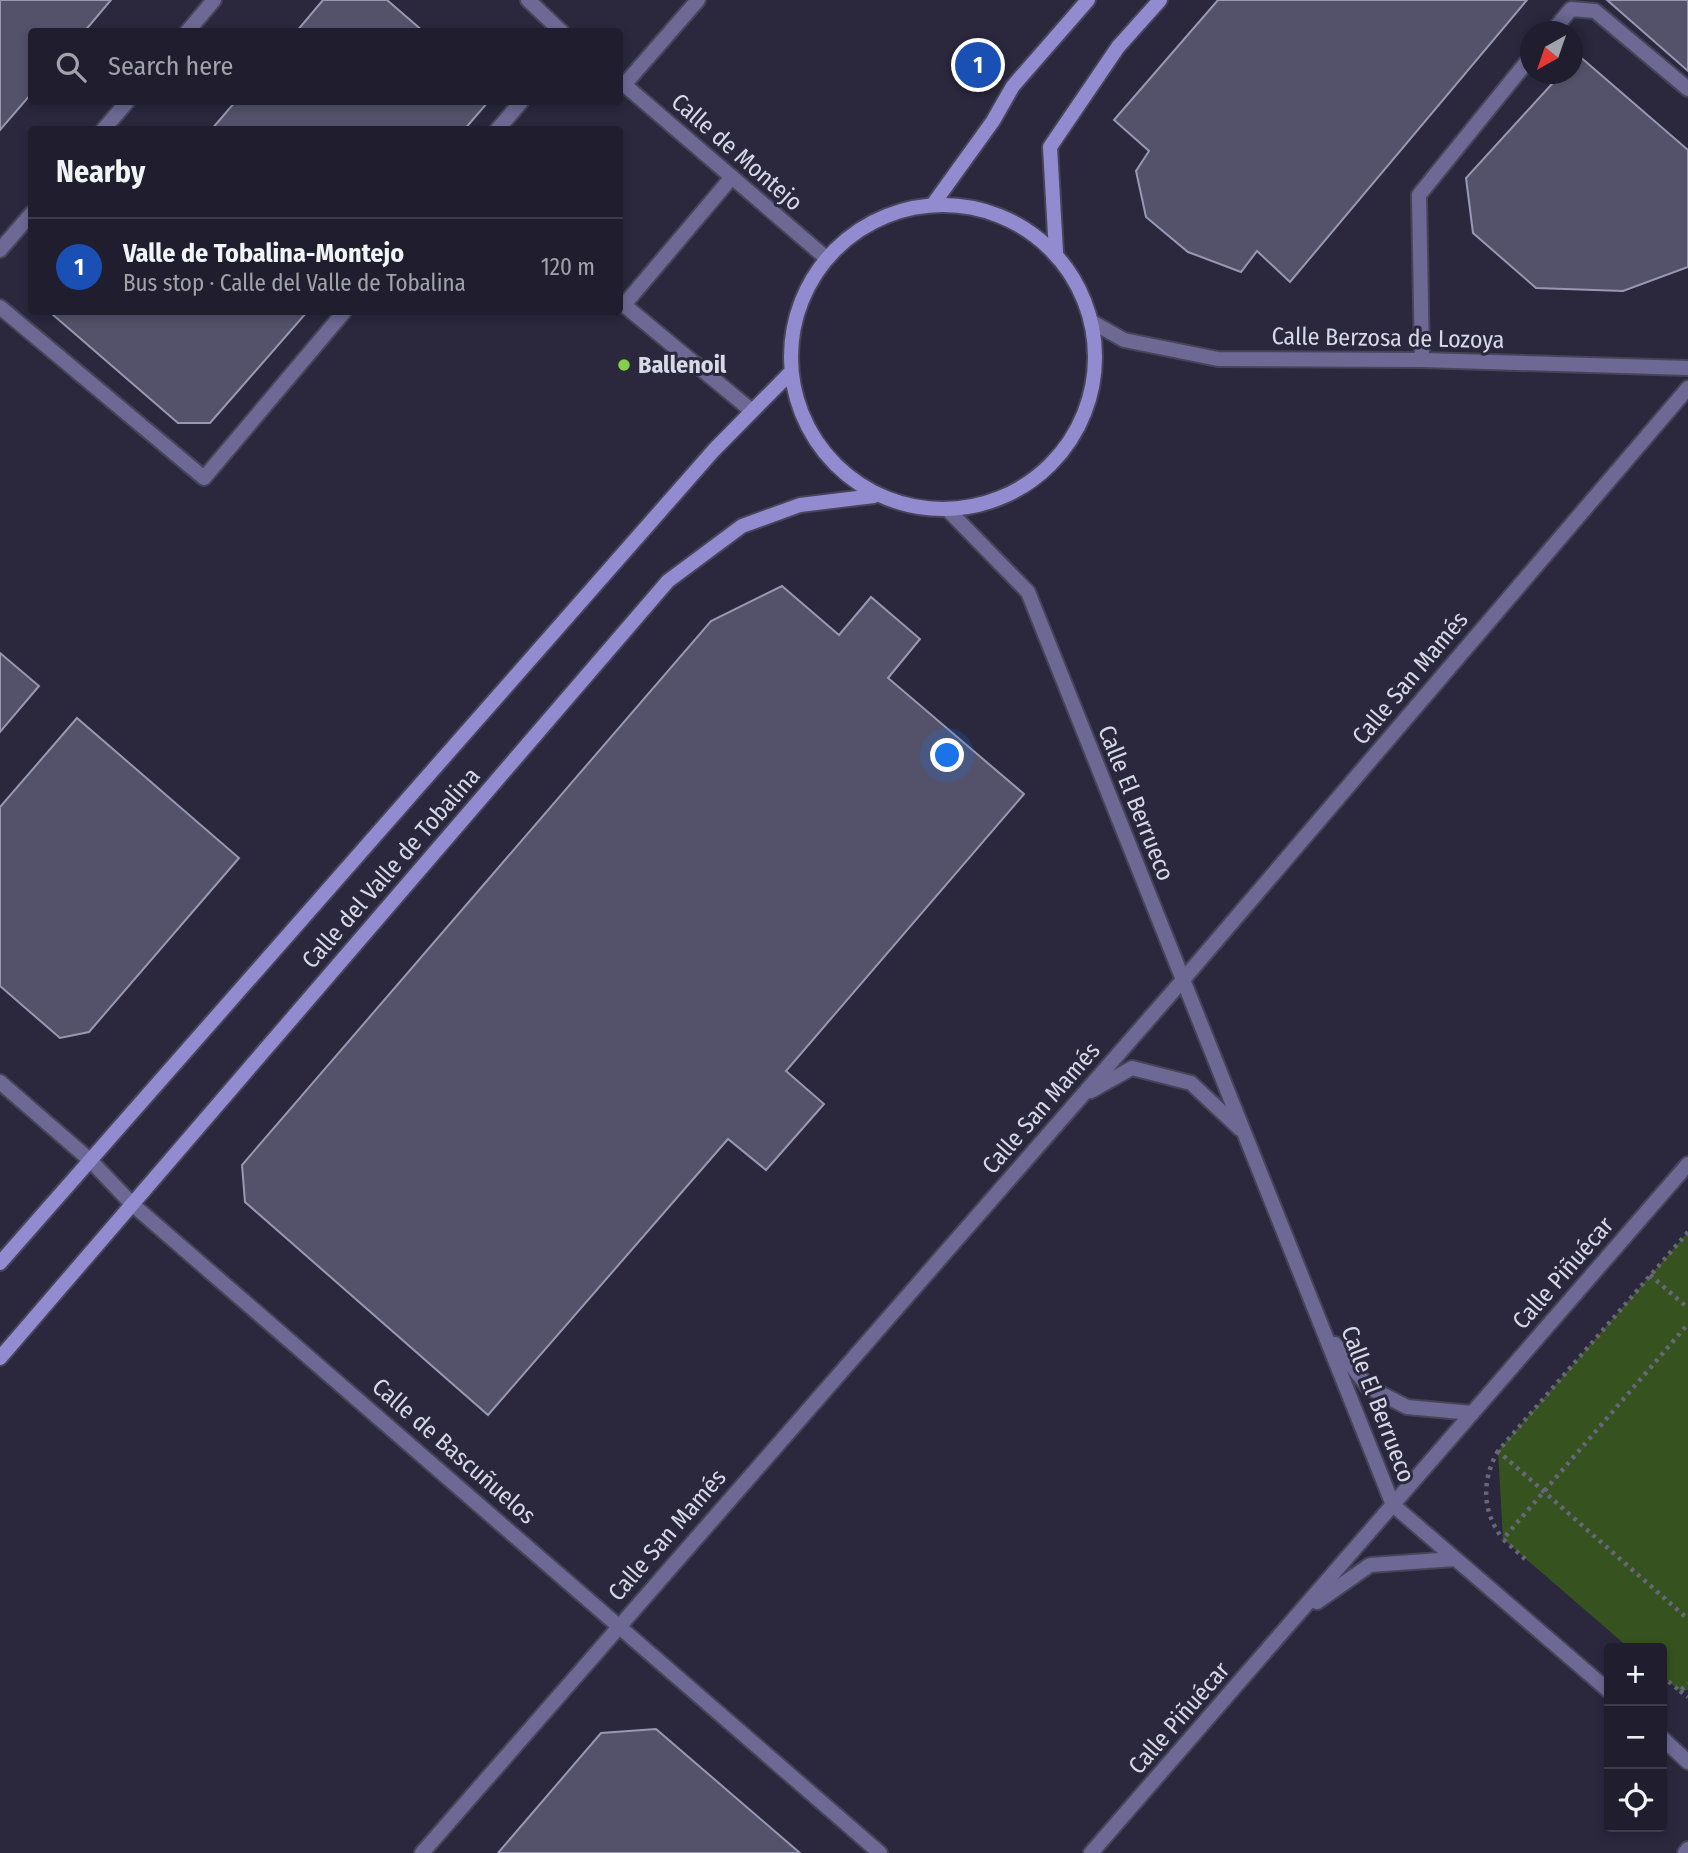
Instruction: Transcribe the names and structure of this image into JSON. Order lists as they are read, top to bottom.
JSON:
{
  "streets": {
    "main road": ["Calle del Valle de Tobalina"],
    "street": [
      "Calle de Montejo",
      "Calle Berzosa de Lozoya",
      "Calle San Mamés",
      "Calle El Berrueco",
      "Calle Piñuécar",
      "Calle de Bascuñuelos"
    ]
  },
  "crossings": [
    ["Calle San Mamés", "Calle El Berrueco"],
    ["Calle San Mamés", "Calle de Bascuñuelos"],
    ["Calle El Berrueco", "Calle Piñuécar"],
    ["Calle del Valle de Tobalina", "Calle de Bascuñuelos"]
  ],
  "places": ["Ballenoil"],
  "north": "bottom left",
  "page": {
    "search": "Search here",
    "pins": "1",
    "heading": "Nearby",
    "list": [
      {
        "mark": "1",
        "name": "Valle de Tobalina-Montejo",
        "note": "Bus stop · Calle del Valle de Tobalina",
        "value": "120 m"
      }
    ],
    "map_buttons": ["+", "−"]
  }
}
